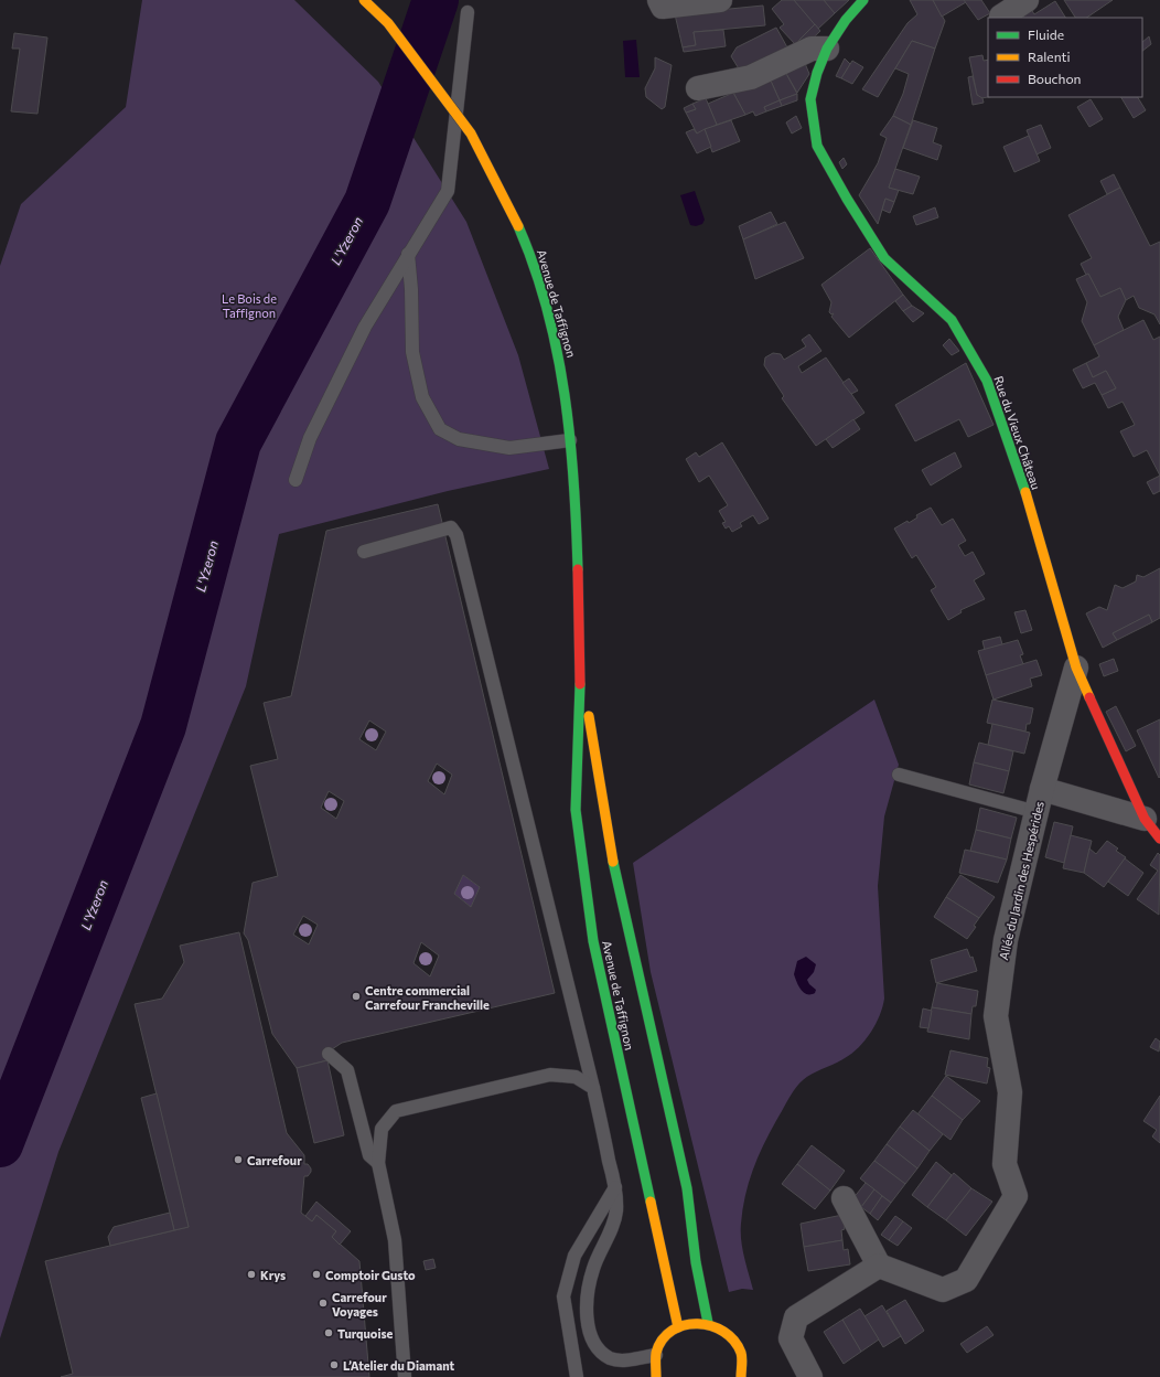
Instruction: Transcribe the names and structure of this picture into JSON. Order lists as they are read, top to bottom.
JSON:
{
  "streets": {
    "street": ["Avenue de Taffignon", "Rue du Vieux Château", "Allée du Jardin des Hespérides"]
  },
  "crossings": [
    ["Rue du Vieux Château", "Allée du Jardin des Hespérides"]
  ],
  "water": ["L'Yzeron"],
  "parks": ["Le Bois de Taffignon"],
  "places": [
    "Centre commercial Carrefour Francheville",
    "Carrefour",
    "Krys",
    "Comptoir Gusto",
    "Carrefour Voyages",
    "Turquoise",
    "L’Atelier du Diamant"
  ],
  "legend": ["Fluide", "Ralenti", "Bouchon"]
}
